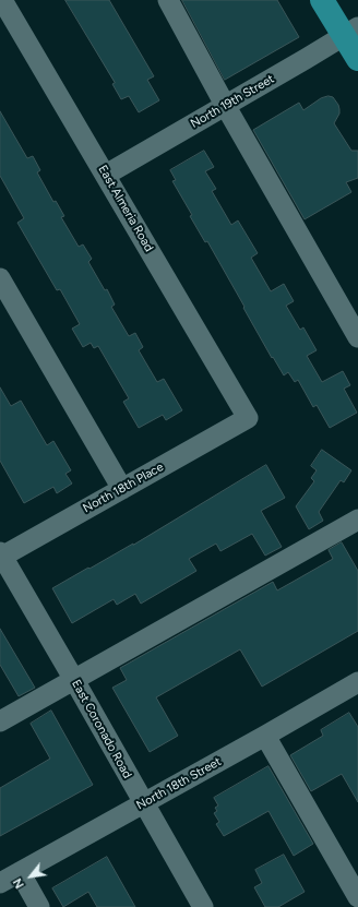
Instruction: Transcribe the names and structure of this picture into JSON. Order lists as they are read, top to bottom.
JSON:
{
  "streets": {
    "street": [
      "North 19th Street",
      "East Almeria Road",
      "North 18th Place",
      "East Coronado Road",
      "North 18th Street"
    ]
  },
  "crossings": [
    ["North 19th Street", "East Almeria Road"],
    ["East Almeria Road", "North 18th Place"],
    ["North 18th Place", "East Coronado Road"],
    ["East Coronado Road", "North 18th Street"]
  ],
  "north": "bottom left"
}
